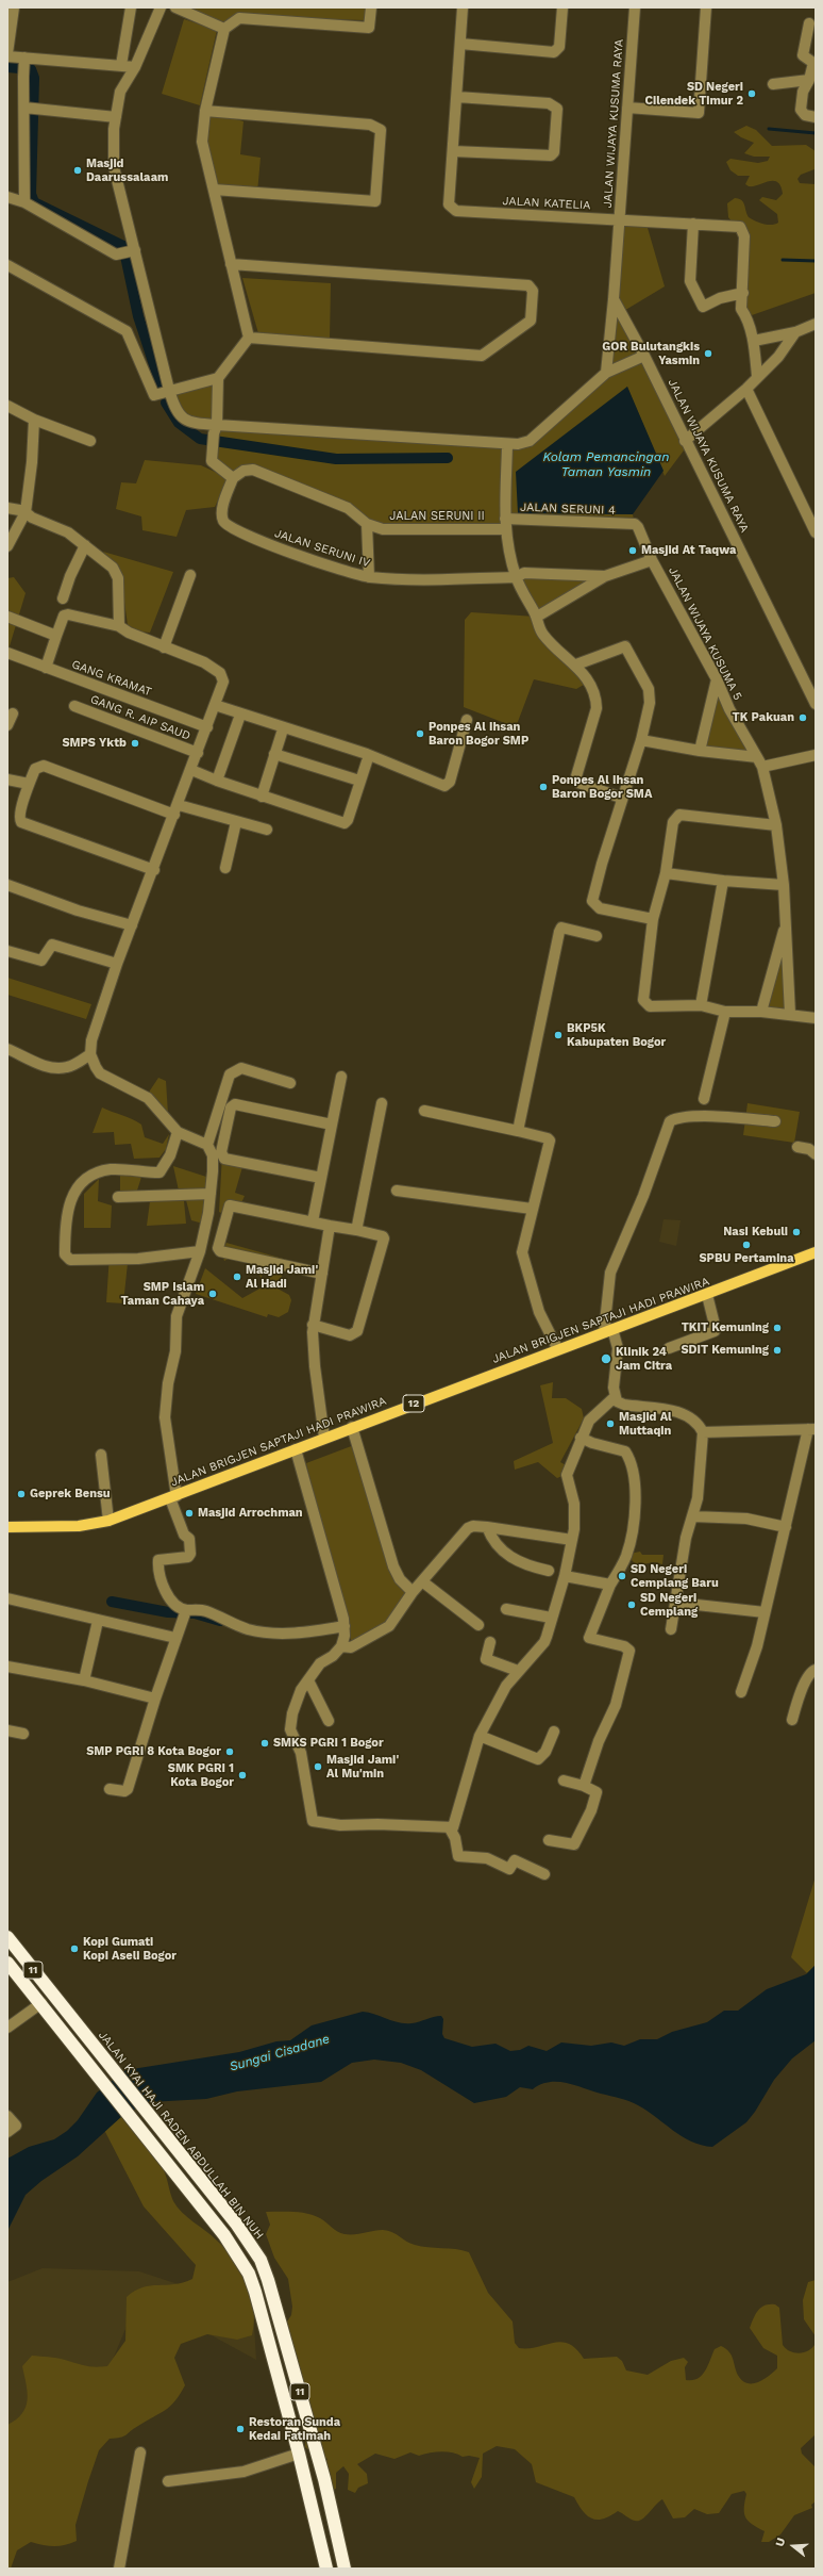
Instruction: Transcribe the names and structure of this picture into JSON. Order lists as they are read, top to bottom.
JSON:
{
  "streets": {
    "highway": ["11", "JALAN KYAI HAJI RADEN ABDULLAH BIN NUH"],
    "main road": ["JALAN BRIGJEN SAPTAJI HADI PRAWIRA", "12"],
    "street": [
      "JALAN WIJAYA KUSUMA RAYA",
      "JALAN KATELIA",
      "JALAN SERUNI 4",
      "JALAN SERUNI II",
      "JALAN SERUNI IV",
      "JALAN WIJAYA KUSUMA 5",
      "GANG KRAMAT",
      "GANG R. AIP SAUD"
    ]
  },
  "crossings": [
    ["JALAN WIJAYA KUSUMA RAYA", "JALAN KATELIA"],
    ["JALAN SERUNI 4", "JALAN SERUNI II"],
    ["JALAN SERUNI 4", "JALAN WIJAYA KUSUMA 5"],
    ["JALAN SERUNI II", "JALAN SERUNI IV"]
  ],
  "water": ["Kolam Pemancingan Taman Yasmin", "Sungai Cisadane"],
  "places": [
    "SD Negeri Cilendek Timur 2",
    "Masjid Daarussalaam",
    "GOR Bulutangkis Yasmin",
    "Masjid At Taqwa",
    "TK Pakuan",
    "Ponpes Al Ihsan Baron Bogor SMP",
    "SMPS Yktb",
    "Ponpes Al Ihsan Baron Bogor SMA",
    "BKP5K Kabupaten Bogor",
    "Nasi Kebuli",
    "SPBU Pertamina",
    "Masjid Jami' Al Hadi",
    "SMP Islam Taman Cahaya",
    "TKIT Kemuning",
    "SDIT Kemuning",
    "Klinik 24 Jam Citra",
    "Masjid Al Muttaqin",
    "Geprek Bensu",
    "Masjid Arrochman",
    "SD Negeri Cemplang Baru",
    "SD Negeri Cemplang",
    "SMKS PGRI 1 Bogor",
    "SMP PGRI 8 Kota Bogor",
    "Masjid Jami' Al Mu'min",
    "SMK PGRI 1 Kota Bogor",
    "Kopi Gumati Kopi Aseli Bogor",
    "Restoran Sunda Kedai Fatimah"
  ],
  "north": "left"
}
